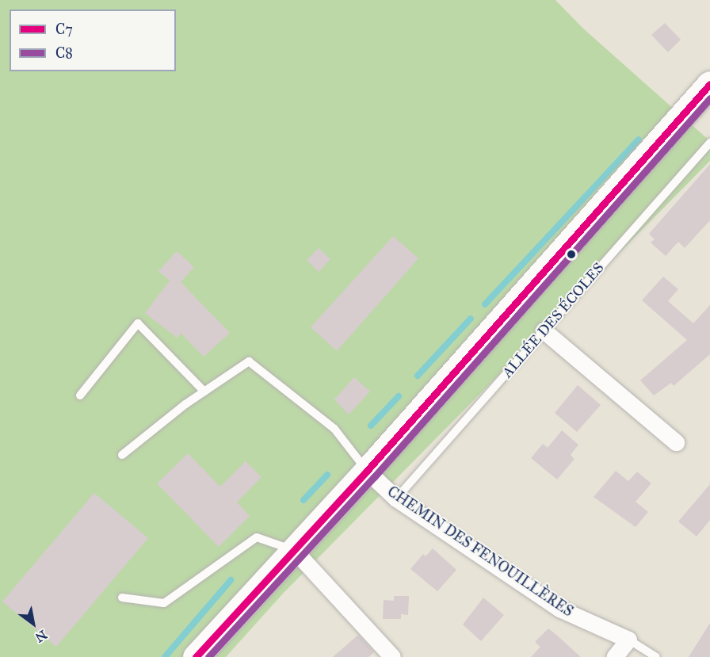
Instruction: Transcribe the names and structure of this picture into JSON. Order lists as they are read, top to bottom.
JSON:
{
  "streets": {
    "street": ["CHEMIN DES FENOUILLÈRES"],
    "lane": ["ALLÉE DES ÉCOLES"]
  },
  "crossings": [
    ["ALLÉE DES ÉCOLES", "CHEMIN DES FENOUILLÈRES"]
  ],
  "lines": ["transit line C7", "transit line C8"],
  "legend": ["C7", "C8"],
  "north": "bottom right"
}
